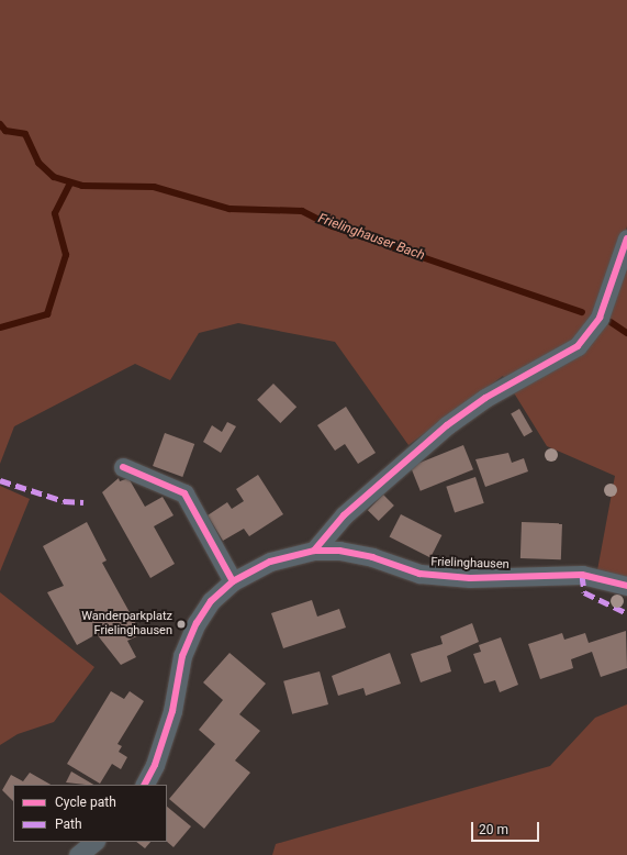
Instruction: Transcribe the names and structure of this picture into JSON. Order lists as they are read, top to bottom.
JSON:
{
  "streets": {
    "street": ["Frielinghausen"]
  },
  "water": ["Frielinghauser Bach"],
  "places": ["Wanderparkplatz Frielinghausen"],
  "legend": ["Cycle path", "Path"],
  "scale_bar": "20 m"
}
